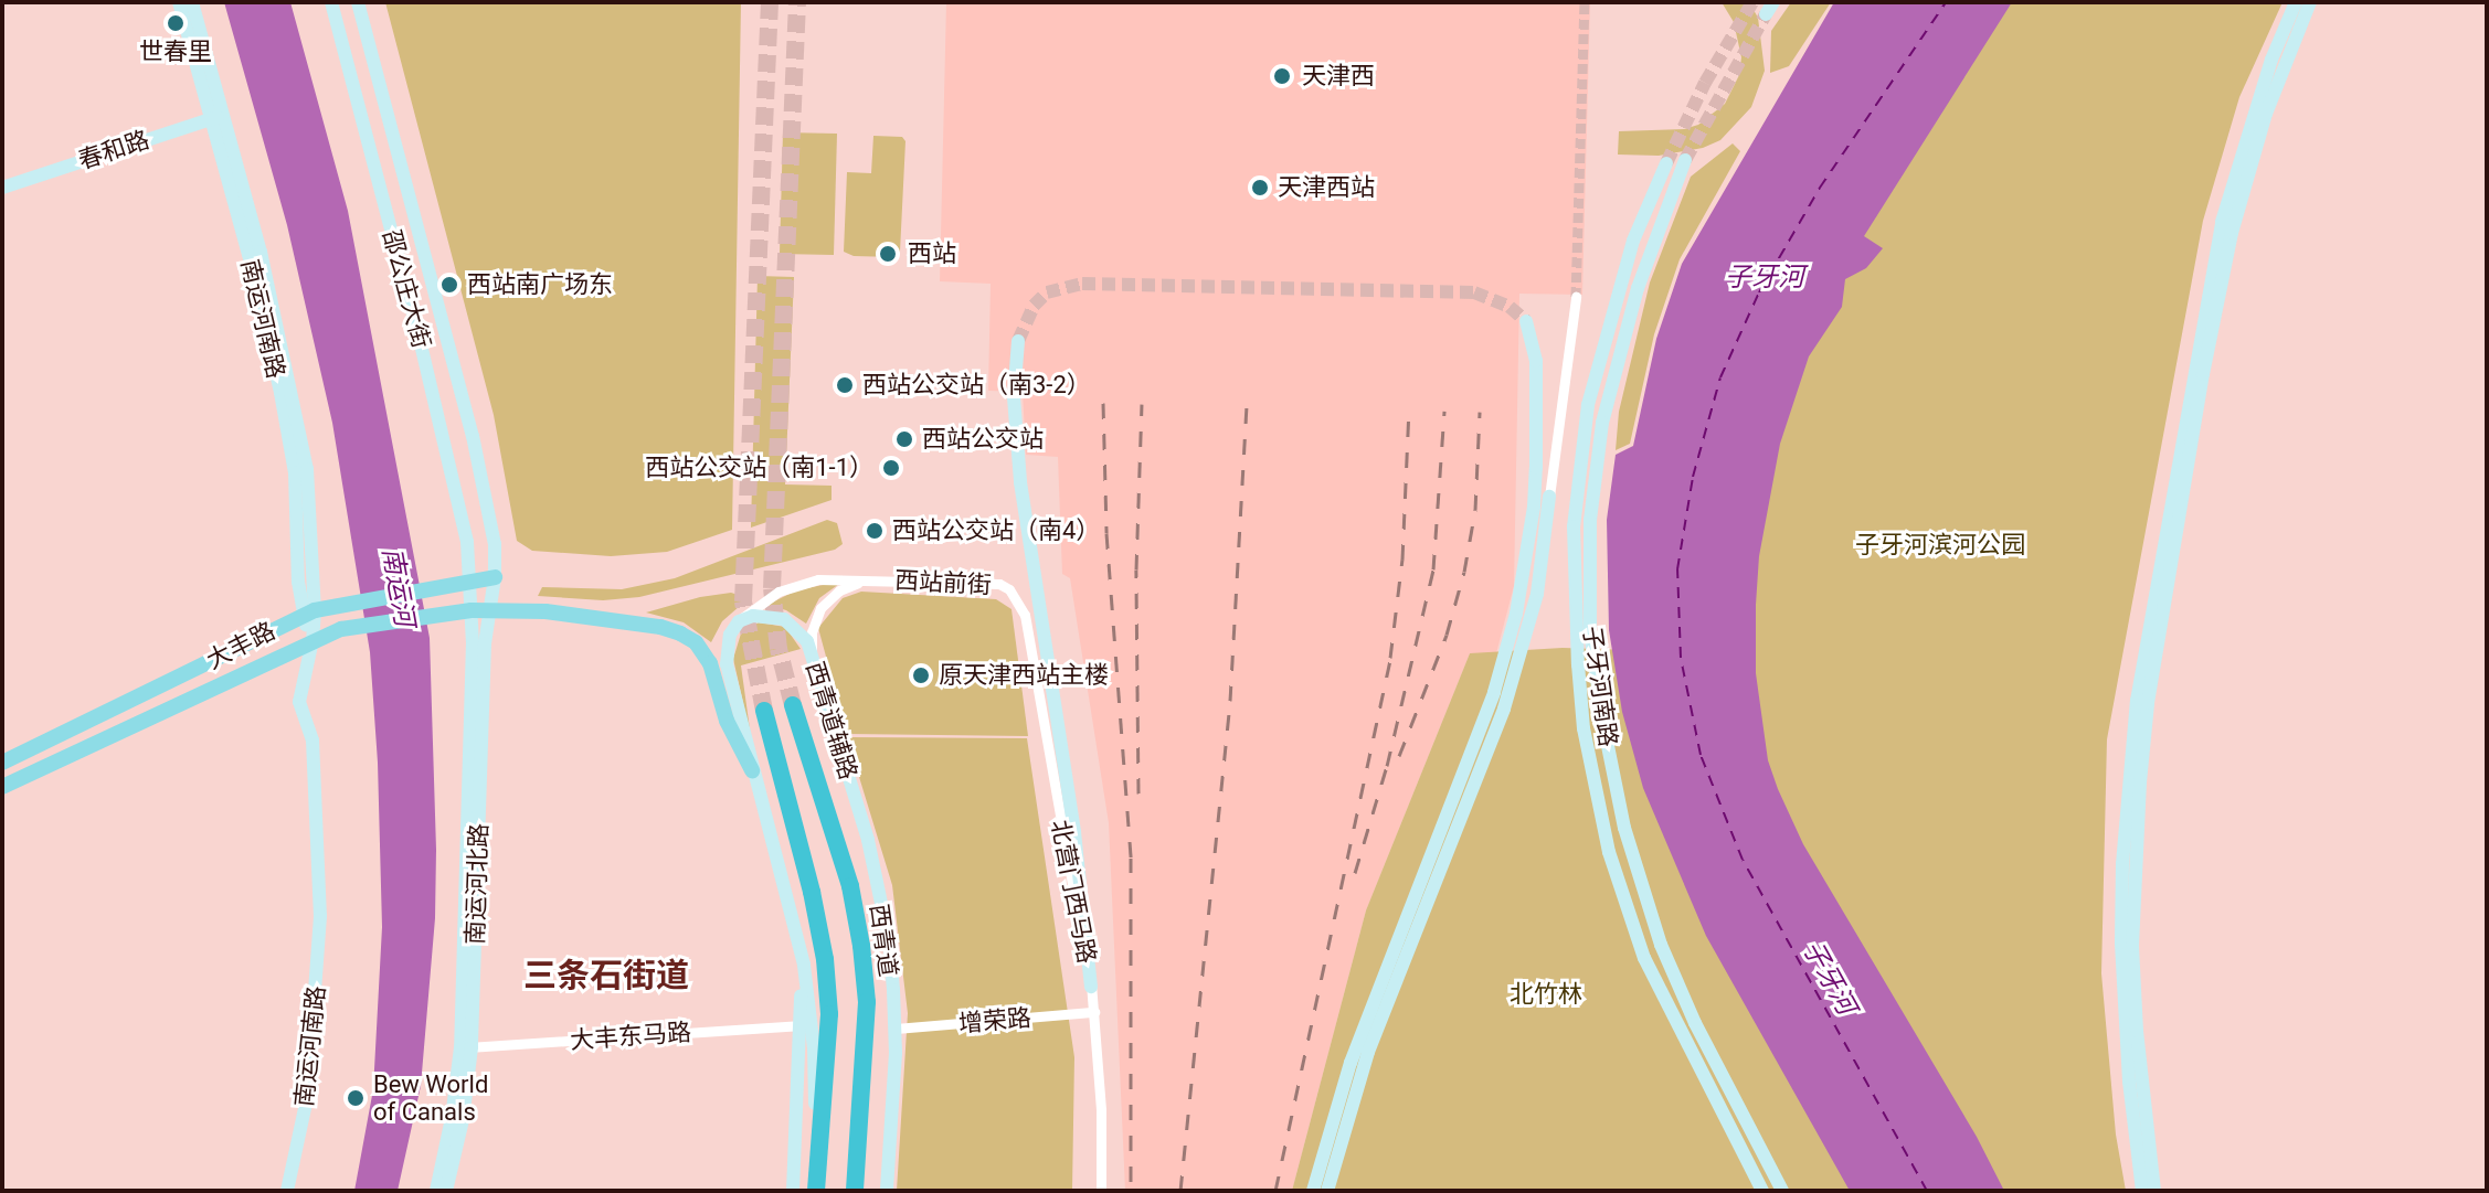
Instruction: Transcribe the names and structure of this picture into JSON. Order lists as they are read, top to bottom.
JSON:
{
  "streets": {
    "highway": ["西青道"],
    "main road": ["大丰路"],
    "street": [
      "春和路",
      "邵公庄大街",
      "南运河南路",
      "西站前街",
      "子牙河南路",
      "西青道辅路",
      "南运河北路",
      "北营门西马路",
      "增荣路",
      "大丰东马路"
    ]
  },
  "crossings": [
    ["春和路", "南运河南路"],
    ["邵公庄大街", "大丰路"],
    ["邵公庄大街", "南运河北路"],
    ["南运河南路", "大丰路"],
    ["西站前街", "西青道辅路"],
    ["西站前街", "北营门西马路"],
    ["大丰路", "南运河北路"],
    ["西青道辅路", "增荣路"],
    ["南运河北路", "大丰东马路"],
    ["北营门西马路", "增荣路"]
  ],
  "districts": ["三条石街道"],
  "water": ["子牙河", "南运河"],
  "parks": ["子牙河滨河公园", "北竹林"],
  "places": [
    "世春里",
    "天津西",
    "天津西站",
    "西站",
    "西站南广场东",
    "西站公交站（南3-2）",
    "西站公交站",
    "西站公交站（南1-1）",
    "西站公交站（南4）",
    "原天津西站主楼",
    "Bew World of Canals"
  ]
}
